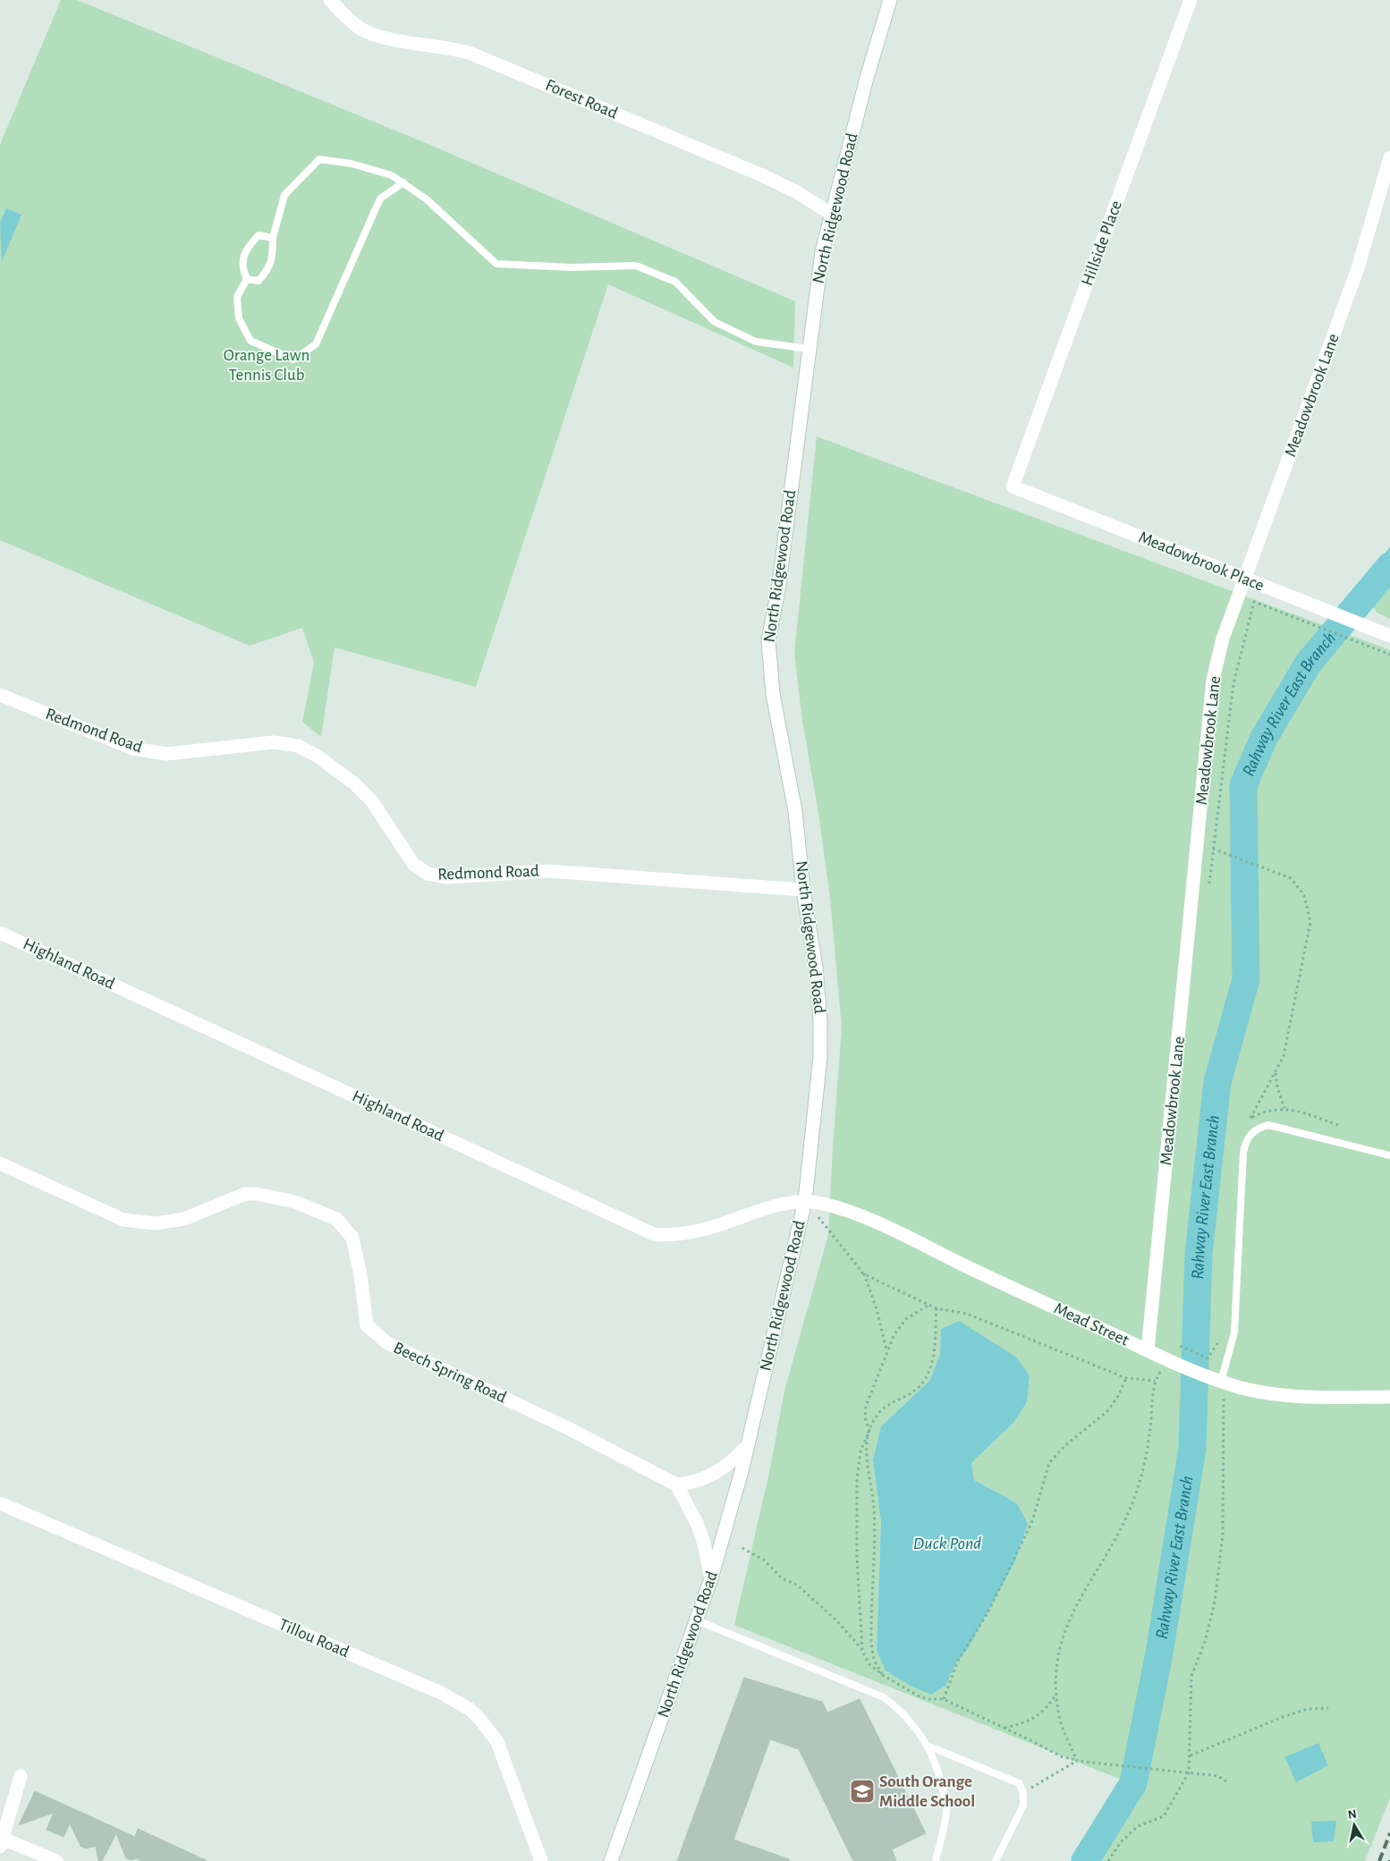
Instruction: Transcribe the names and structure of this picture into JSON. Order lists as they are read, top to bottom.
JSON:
{
  "streets": {
    "street": [
      "Forest Road",
      "North Ridgewood Road",
      "Hillside Place",
      "Meadowbrook Lane",
      "Meadowbrook Place",
      "Redmond Road",
      "Highland Road",
      "Mead Street",
      "Beech Spring Road",
      "Tillou Road"
    ]
  },
  "crossings": [
    ["Forest Road", "North Ridgewood Road"],
    ["North Ridgewood Road", "Redmond Road"],
    ["North Ridgewood Road", "Highland Road"],
    ["North Ridgewood Road", "Mead Street"],
    ["Hillside Place", "Meadowbrook Place"],
    ["Meadowbrook Lane", "Meadowbrook Place"],
    ["Meadowbrook Lane", "Mead Street"],
    ["Highland Road", "Mead Street"]
  ],
  "water": ["Rahway River East Branch", "Duck Pond"],
  "parks": ["Orange Lawn Tennis Club"],
  "places": {
    "school or university": ["South Orange Middle School"]
  },
  "north": "top"
}
